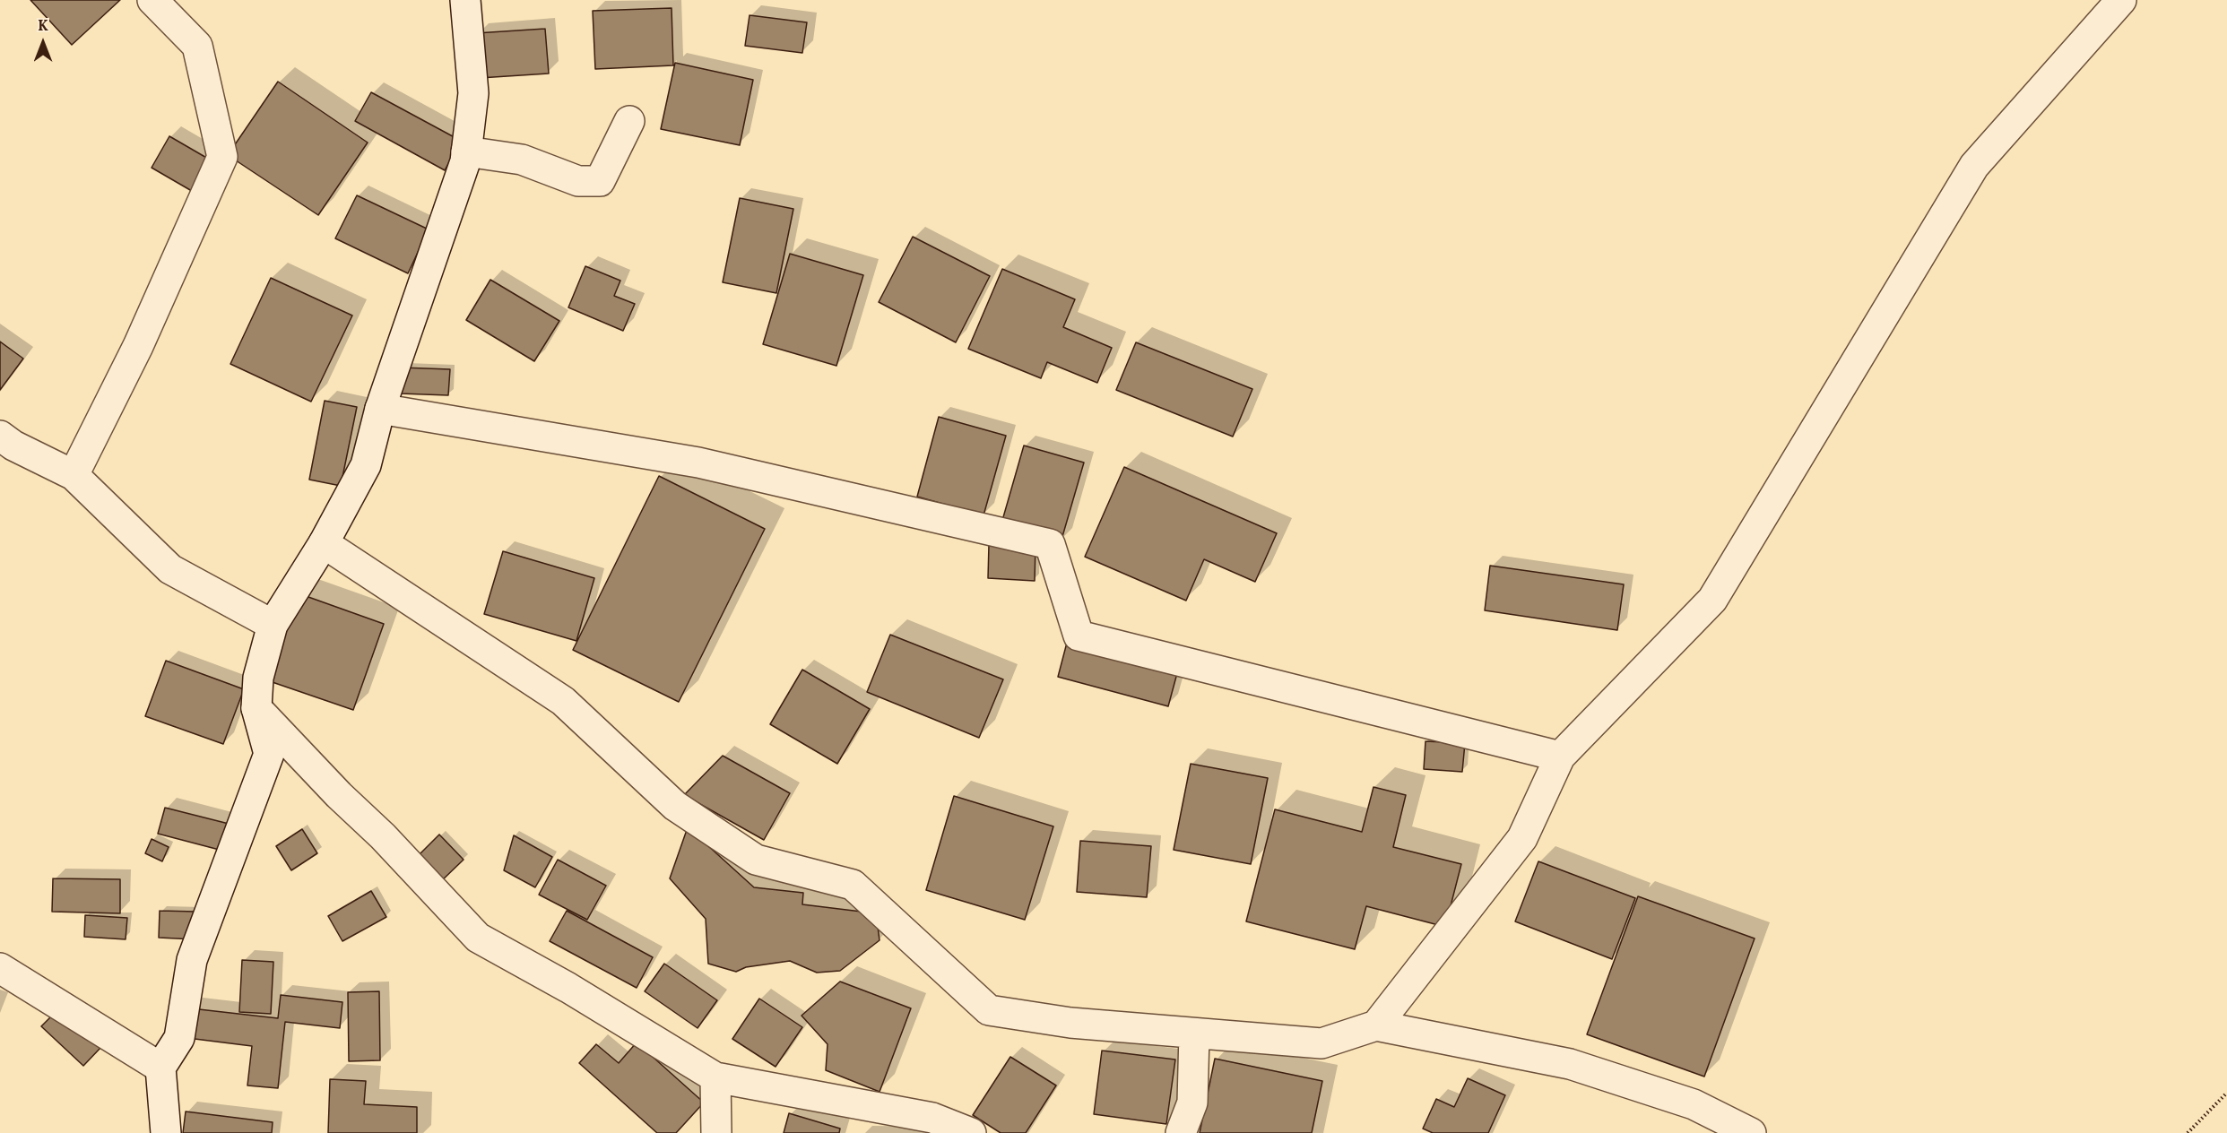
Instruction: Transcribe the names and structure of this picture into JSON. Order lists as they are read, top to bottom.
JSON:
{
  "north": "top"
}
